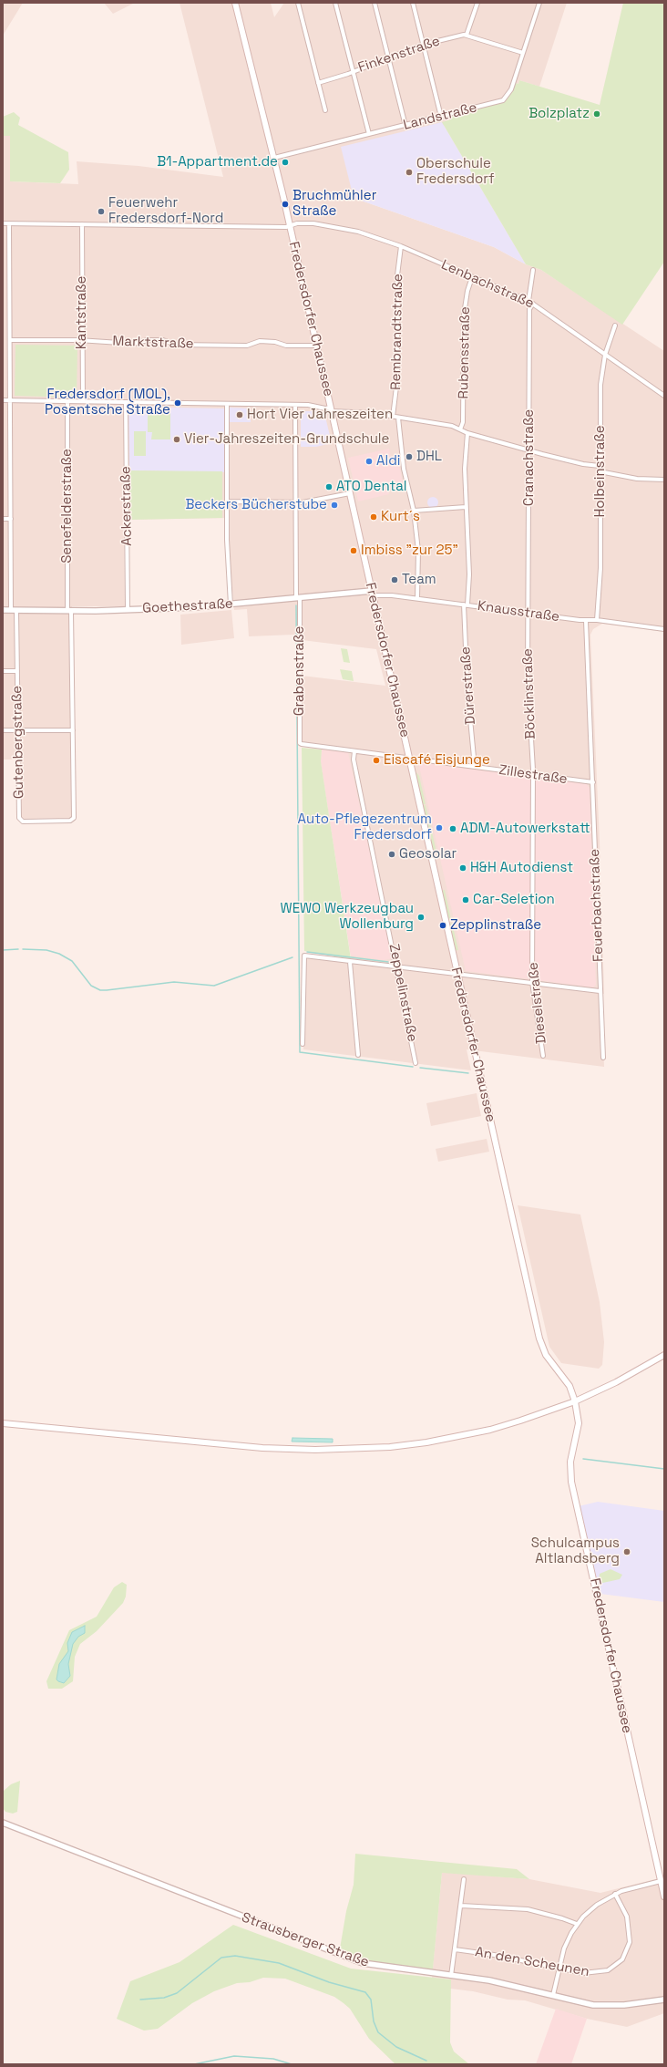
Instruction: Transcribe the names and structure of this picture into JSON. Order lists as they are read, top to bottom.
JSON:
{
  "streets": {
    "main road": ["Fredersdorfer Chaussee"],
    "street": [
      "Finkenstraße",
      "Landstraße",
      "Lenbachstraße",
      "Kantstraße",
      "Rembrandtstraße",
      "Marktstraße",
      "Rubensstraße",
      "Cranachstraße",
      "Holbeinstraße",
      "Senefelderstraße",
      "Ackerstraße",
      "Goethestraße",
      "Knausstraße",
      "Grabenstraße",
      "Dürerstraße",
      "Böcklinstraße",
      "Gutenbergstraße",
      "Zillestraße",
      "Feuerbachstraße",
      "Zeppelinstraße",
      "Dieselstraße",
      "Strausberger Straße",
      "An den Scheunen"
    ]
  },
  "crossings": [
    ["Landstraße", "Fredersdorfer Chaussee"],
    ["Lenbachstraße", "Fredersdorfer Chaussee"],
    ["Lenbachstraße", "Rembrandtstraße"],
    ["Lenbachstraße", "Rubensstraße"],
    ["Lenbachstraße", "Cranachstraße"],
    ["Lenbachstraße", "Holbeinstraße"],
    ["Kantstraße", "Marktstraße"],
    ["Fredersdorfer Chaussee", "Marktstraße"],
    ["Fredersdorfer Chaussee", "Goethestraße"],
    ["Fredersdorfer Chaussee", "Knausstraße"],
    ["Fredersdorfer Chaussee", "Zillestraße"],
    ["Marktstraße", "Gutenbergstraße"],
    ["Cranachstraße", "Knausstraße"],
    ["Cranachstraße", "Böcklinstraße"],
    ["Holbeinstraße", "Knausstraße"],
    ["Senefelderstraße", "Goethestraße"],
    ["Senefelderstraße", "Gutenbergstraße"],
    ["Ackerstraße", "Goethestraße"],
    ["Goethestraße", "Knausstraße"],
    ["Goethestraße", "Grabenstraße"],
    ["Goethestraße", "Gutenbergstraße"],
    ["Knausstraße", "Dürerstraße"],
    ["Knausstraße", "Böcklinstraße"],
    ["Knausstraße", "Feuerbachstraße"],
    ["Grabenstraße", "Zillestraße"],
    ["Dürerstraße", "Zillestraße"],
    ["Böcklinstraße", "Zillestraße"],
    ["Böcklinstraße", "Dieselstraße"],
    ["Zillestraße", "Feuerbachstraße"],
    ["Zillestraße", "Zeppelinstraße"],
    ["Zillestraße", "Dieselstraße"]
  ],
  "places": [
    "Bolzplatz",
    "B1-Appartment.de",
    "Oberschule Fredersdorf",
    "Bruchmühler Straße",
    "Feuerwehr Fredersdorf-Nord",
    "Fredersdorf (MOL), Posentsche Straße",
    "Hort Vier Jahreszeiten",
    "Vier-Jahreszeiten-Grundschule",
    "DHL",
    "Aldi",
    "ATO Dental",
    "Beckers Bücherstube",
    "Kurt´s",
    "Imbiss \"zur 25\"",
    "Team",
    "Eiscafé Eisjunge",
    "Auto-Pflegezentrum Fredersdorf",
    "ADM-Autowerkstatt",
    "Geosolar",
    "H&H Autodienst",
    "Car-Seletion",
    "WEWO Werkzeugbau Wollenburg",
    "Zepplinstraße",
    "Schulcampus Altlandsberg"
  ]
}
